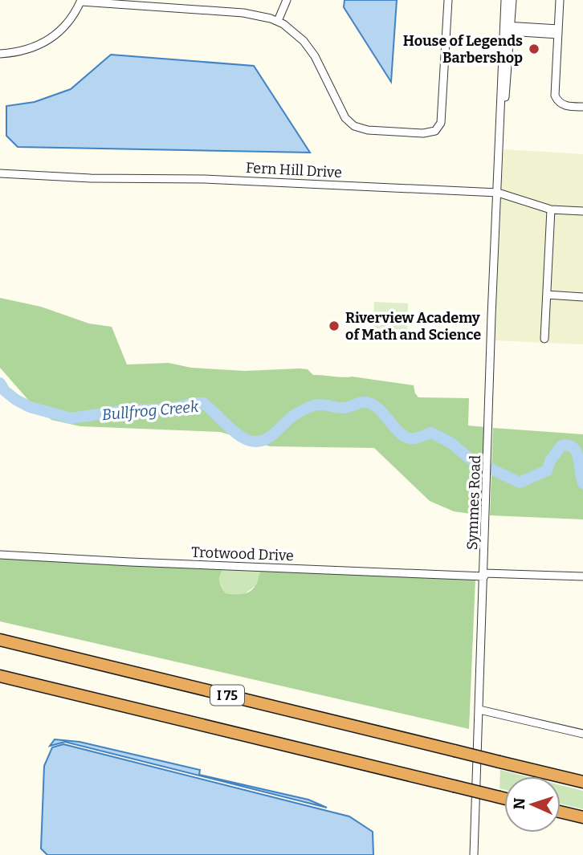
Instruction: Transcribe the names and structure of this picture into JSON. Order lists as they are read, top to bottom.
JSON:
{
  "streets": {
    "highway": ["I 75"],
    "street": ["Fern Hill Drive", "Symmes Road", "Trotwood Drive"]
  },
  "crossings": [
    ["Fern Hill Drive", "Symmes Road"],
    ["Symmes Road", "Trotwood Drive"]
  ],
  "water": ["Bullfrog Creek"],
  "places": ["House of Legends Barbershop", "Riverview Academy of Math and Science"],
  "north": "left"
}
